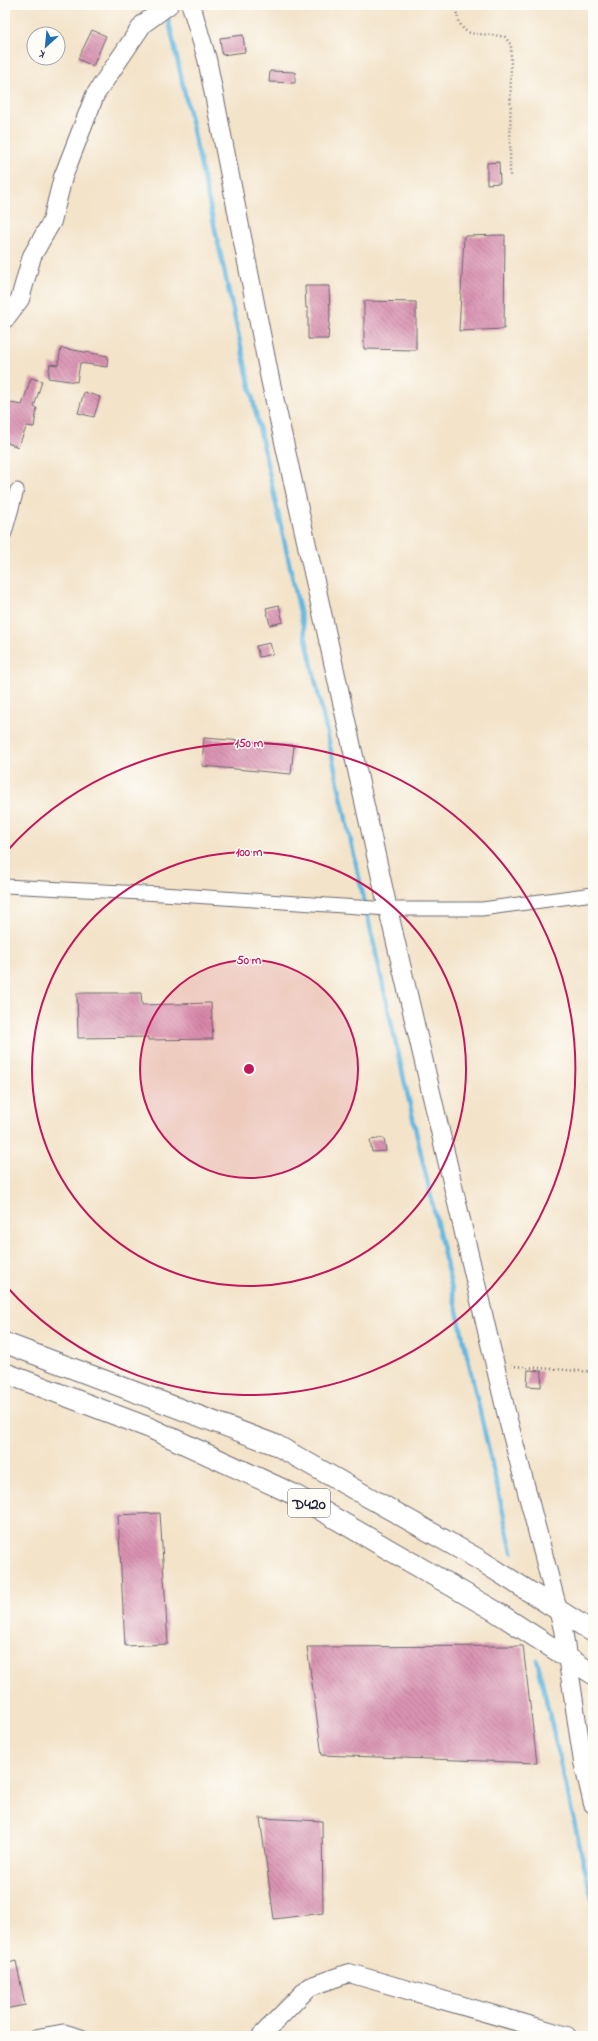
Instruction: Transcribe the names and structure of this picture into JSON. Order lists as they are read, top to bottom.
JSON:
{
  "streets": {
    "main road": ["D420"]
  },
  "north": "bottom left",
  "rings": ["150 m", "100 m", "50 m"]
}
